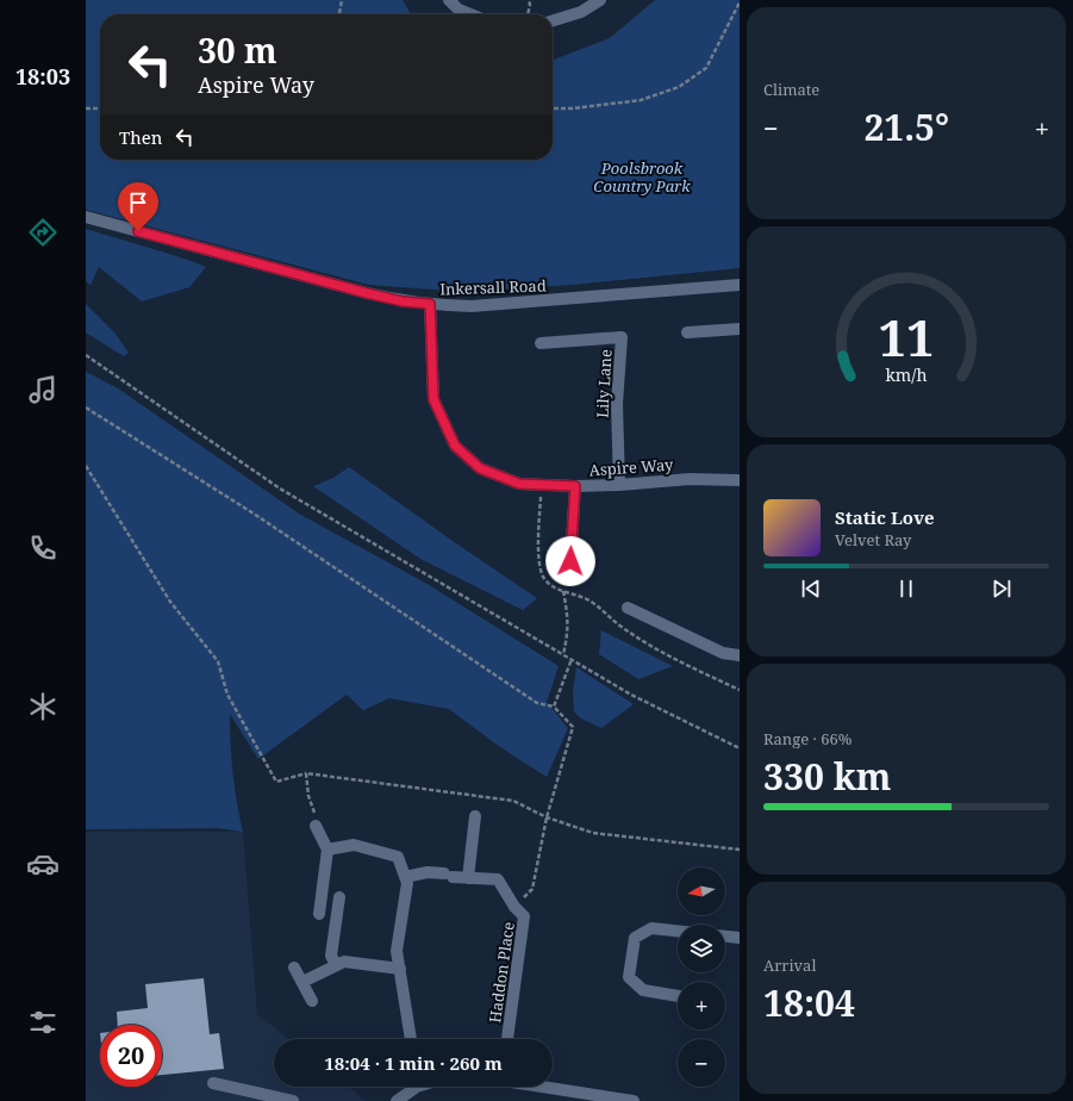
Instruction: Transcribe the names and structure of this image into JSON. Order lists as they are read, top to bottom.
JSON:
{
  "streets": {
    "street": [
      "Inkersall Road",
      "Lily Lane",
      "Aspire Way",
      "Haddon Place"
    ]
  },
  "crossings": [
    ["Inkersall Road", "Aspire Way"],
    ["Lily Lane", "Aspire Way"]
  ],
  "parks": ["Poolsbrook Country Park"],
  "north": "left",
  "page": {
    "tabs": "18:03",
    "tile": [
      "Climate",
      ["Range · 66%", "330 km"],
      ["Arrival", "18:04"]
    ],
    "turn": ["30 m", "Aspire Way"],
    "heat": ["−", "21.5°", "+"],
    "then": "Then",
    "song": ["Static Love", "Velvet Ray"],
    "map_buttons": ["+", "−"],
    "limit": "20",
    "trip": "18:04 · 1 min · 260 m",
    "gauge": ["11", "km/h"]
  }
}
